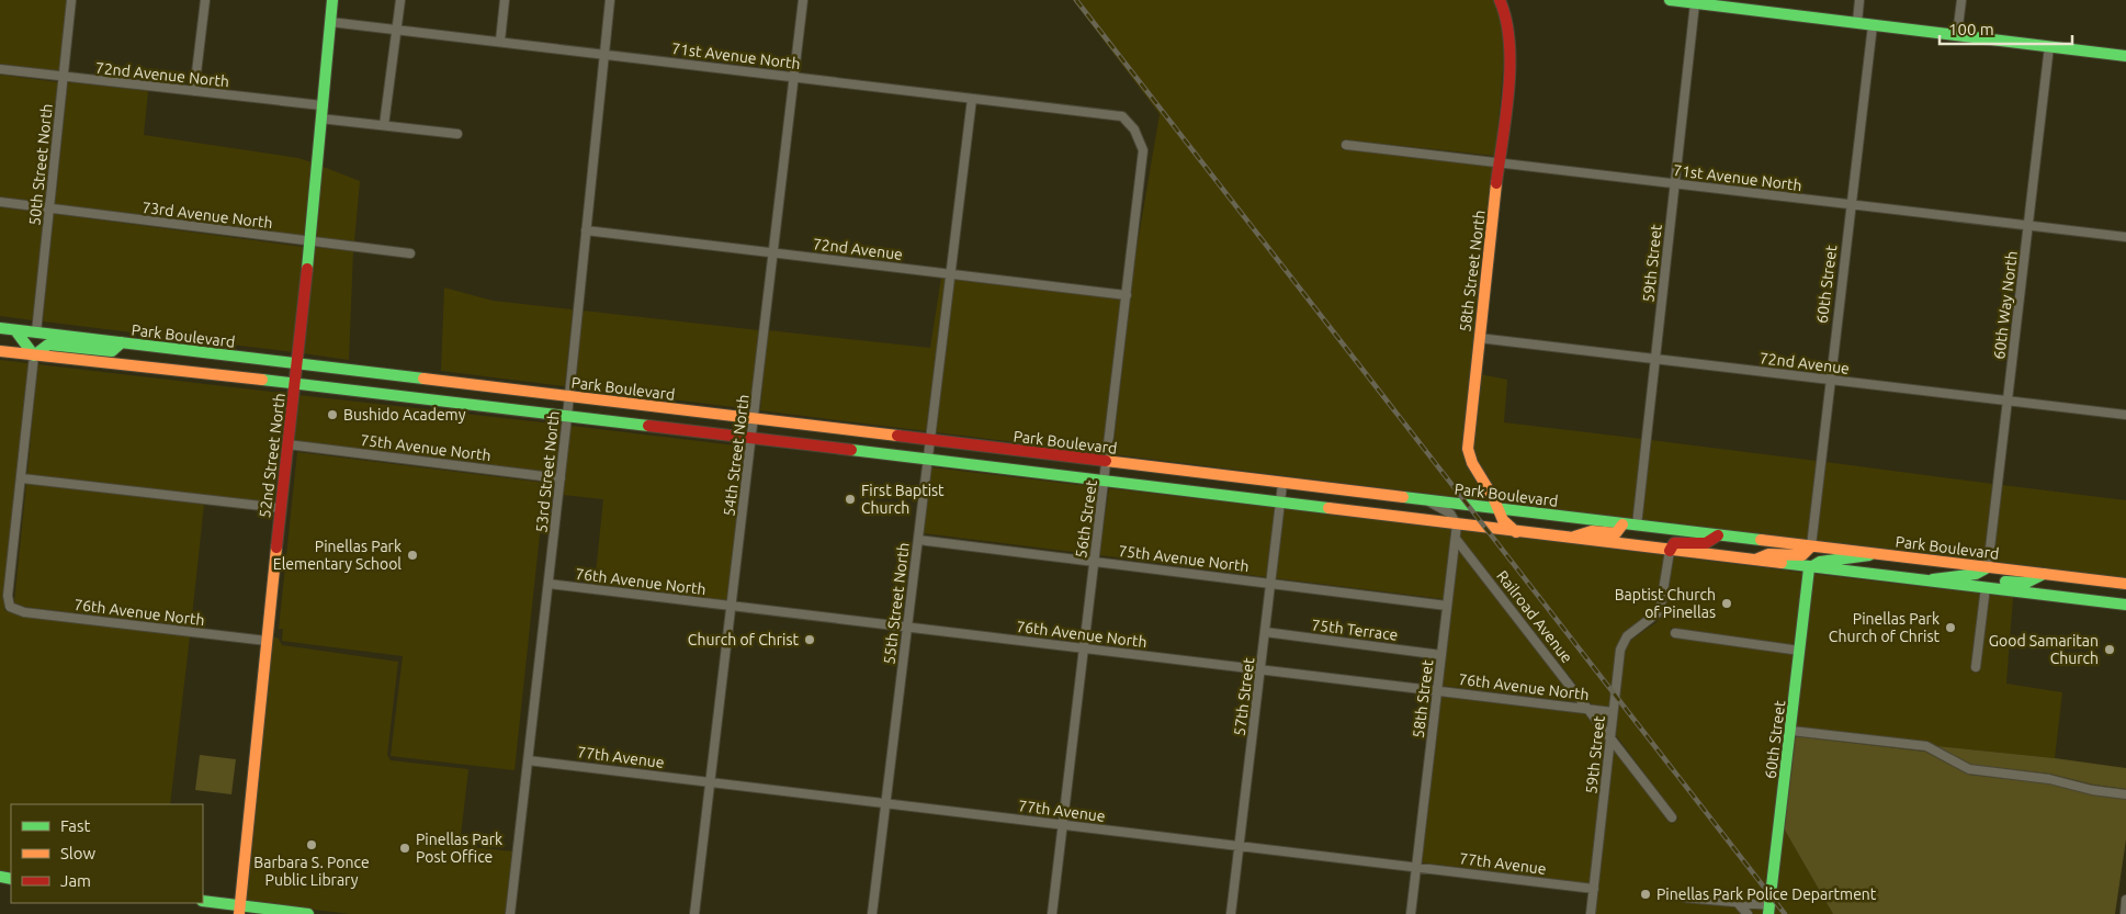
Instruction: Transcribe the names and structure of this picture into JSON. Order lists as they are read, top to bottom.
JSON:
{
  "streets": {
    "main road": [
      "58th Street North",
      "60th Street",
      "Park Boulevard",
      "52nd Street North"
    ],
    "street": [
      "71st Avenue North",
      "72nd Avenue North",
      "50th Street North",
      "73rd Avenue North",
      "72nd Avenue",
      "59th Street",
      "60th Way North",
      "75th Avenue North",
      "54th Street North",
      "53rd Street North",
      "56th Street",
      "76th Avenue North",
      "55th Street North",
      "Railroad Avenue",
      "75th Terrace",
      "57th Street",
      "58th Street",
      "77th Avenue"
    ]
  },
  "crossings": [
    ["71st Avenue North", "59th Street"],
    ["71st Avenue North", "58th Street North"],
    ["71st Avenue North", "60th Street"],
    ["71st Avenue North", "60th Way North"],
    ["71st Avenue North", "52nd Street North"],
    ["71st Avenue North", "54th Street North"],
    ["71st Avenue North", "53rd Street North"],
    ["71st Avenue North", "56th Street"],
    ["71st Avenue North", "55th Street North"],
    ["72nd Avenue North", "50th Street North"],
    ["72nd Avenue North", "52nd Street North"],
    ["50th Street North", "73rd Avenue North"],
    ["50th Street North", "Park Boulevard"],
    ["73rd Avenue North", "52nd Street North"],
    ["72nd Avenue", "59th Street"],
    ["72nd Avenue", "58th Street North"],
    ["72nd Avenue", "60th Street"],
    ["72nd Avenue", "60th Way North"],
    ["72nd Avenue", "54th Street North"],
    ["72nd Avenue", "53rd Street North"],
    ["72nd Avenue", "56th Street"],
    ["72nd Avenue", "55th Street North"],
    ["59th Street", "Park Boulevard"],
    ["59th Street", "76th Avenue North"],
    ["59th Street", "Railroad Avenue"],
    ["59th Street", "77th Avenue"],
    ["58th Street North", "Park Boulevard"],
    ["60th Street", "Park Boulevard"],
    ["60th Way North", "Park Boulevard"],
    ["Park Boulevard", "52nd Street North"],
    ["Park Boulevard", "54th Street North"],
    ["Park Boulevard", "53rd Street North"],
    ["Park Boulevard", "56th Street"],
    ["Park Boulevard", "55th Street North"],
    ["Park Boulevard", "57th Street"],
    ["75th Avenue North", "52nd Street North"],
    ["75th Avenue North", "53rd Street North"],
    ["75th Avenue North", "56th Street"],
    ["75th Avenue North", "55th Street North"],
    ["75th Avenue North", "57th Street"],
    ["75th Avenue North", "58th Street"],
    ["52nd Street North", "76th Avenue North"],
    ["54th Street North", "76th Avenue North"],
    ["54th Street North", "77th Avenue"],
    ["53rd Street North", "76th Avenue North"],
    ["53rd Street North", "77th Avenue"],
    ["56th Street", "76th Avenue North"],
    ["56th Street", "77th Avenue"],
    ["76th Avenue North", "55th Street North"],
    ["76th Avenue North", "Railroad Avenue"],
    ["76th Avenue North", "57th Street"],
    ["76th Avenue North", "58th Street"],
    ["55th Street North", "77th Avenue"],
    ["Railroad Avenue", "58th Street"],
    ["75th Terrace", "57th Street"],
    ["75th Terrace", "58th Street"],
    ["57th Street", "77th Avenue"],
    ["58th Street", "77th Avenue"]
  ],
  "places": [
    "Bushido Academy",
    "First Baptist Church",
    "Pinellas Park Elementary School",
    "Baptist Church of Pinellas",
    "Pinellas Park Church of Christ",
    "Church of Christ",
    "Good Samaritan Church",
    "Barbara S. Ponce Public Library",
    "Pinellas Park Post Office",
    "Pinellas Park Police Department"
  ],
  "legend": ["Fast", "Slow", "Jam"],
  "scale_bar": "100 m"
}
